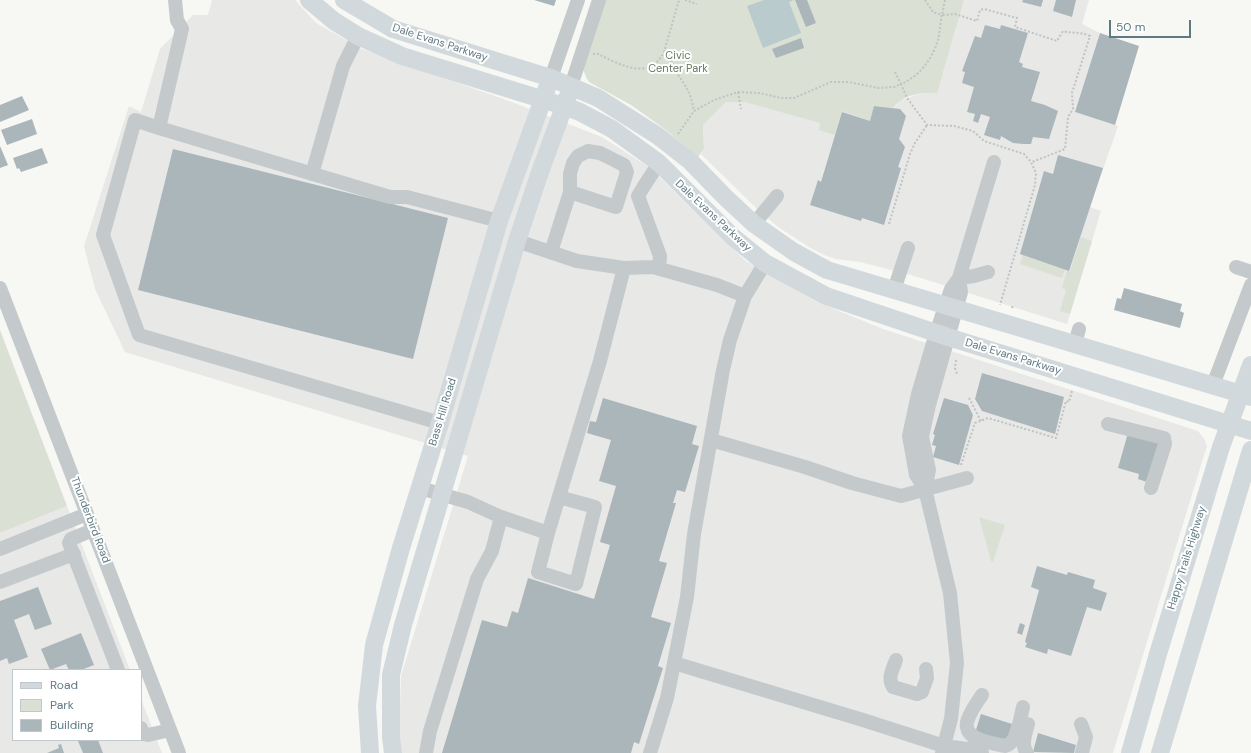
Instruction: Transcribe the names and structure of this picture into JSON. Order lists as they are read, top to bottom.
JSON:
{
  "streets": {
    "main road": ["Dale Evans Parkway", "Bass Hill Road", "Happy Trails Highway"],
    "street": ["Thunderbird Road"]
  },
  "crossings": [
    ["Dale Evans Parkway", "Bass Hill Road"],
    ["Dale Evans Parkway", "Happy Trails Highway"]
  ],
  "parks": ["Civic Center Park"],
  "legend": ["Road", "Park", "Building"],
  "scale_bar": "50 m"
}
